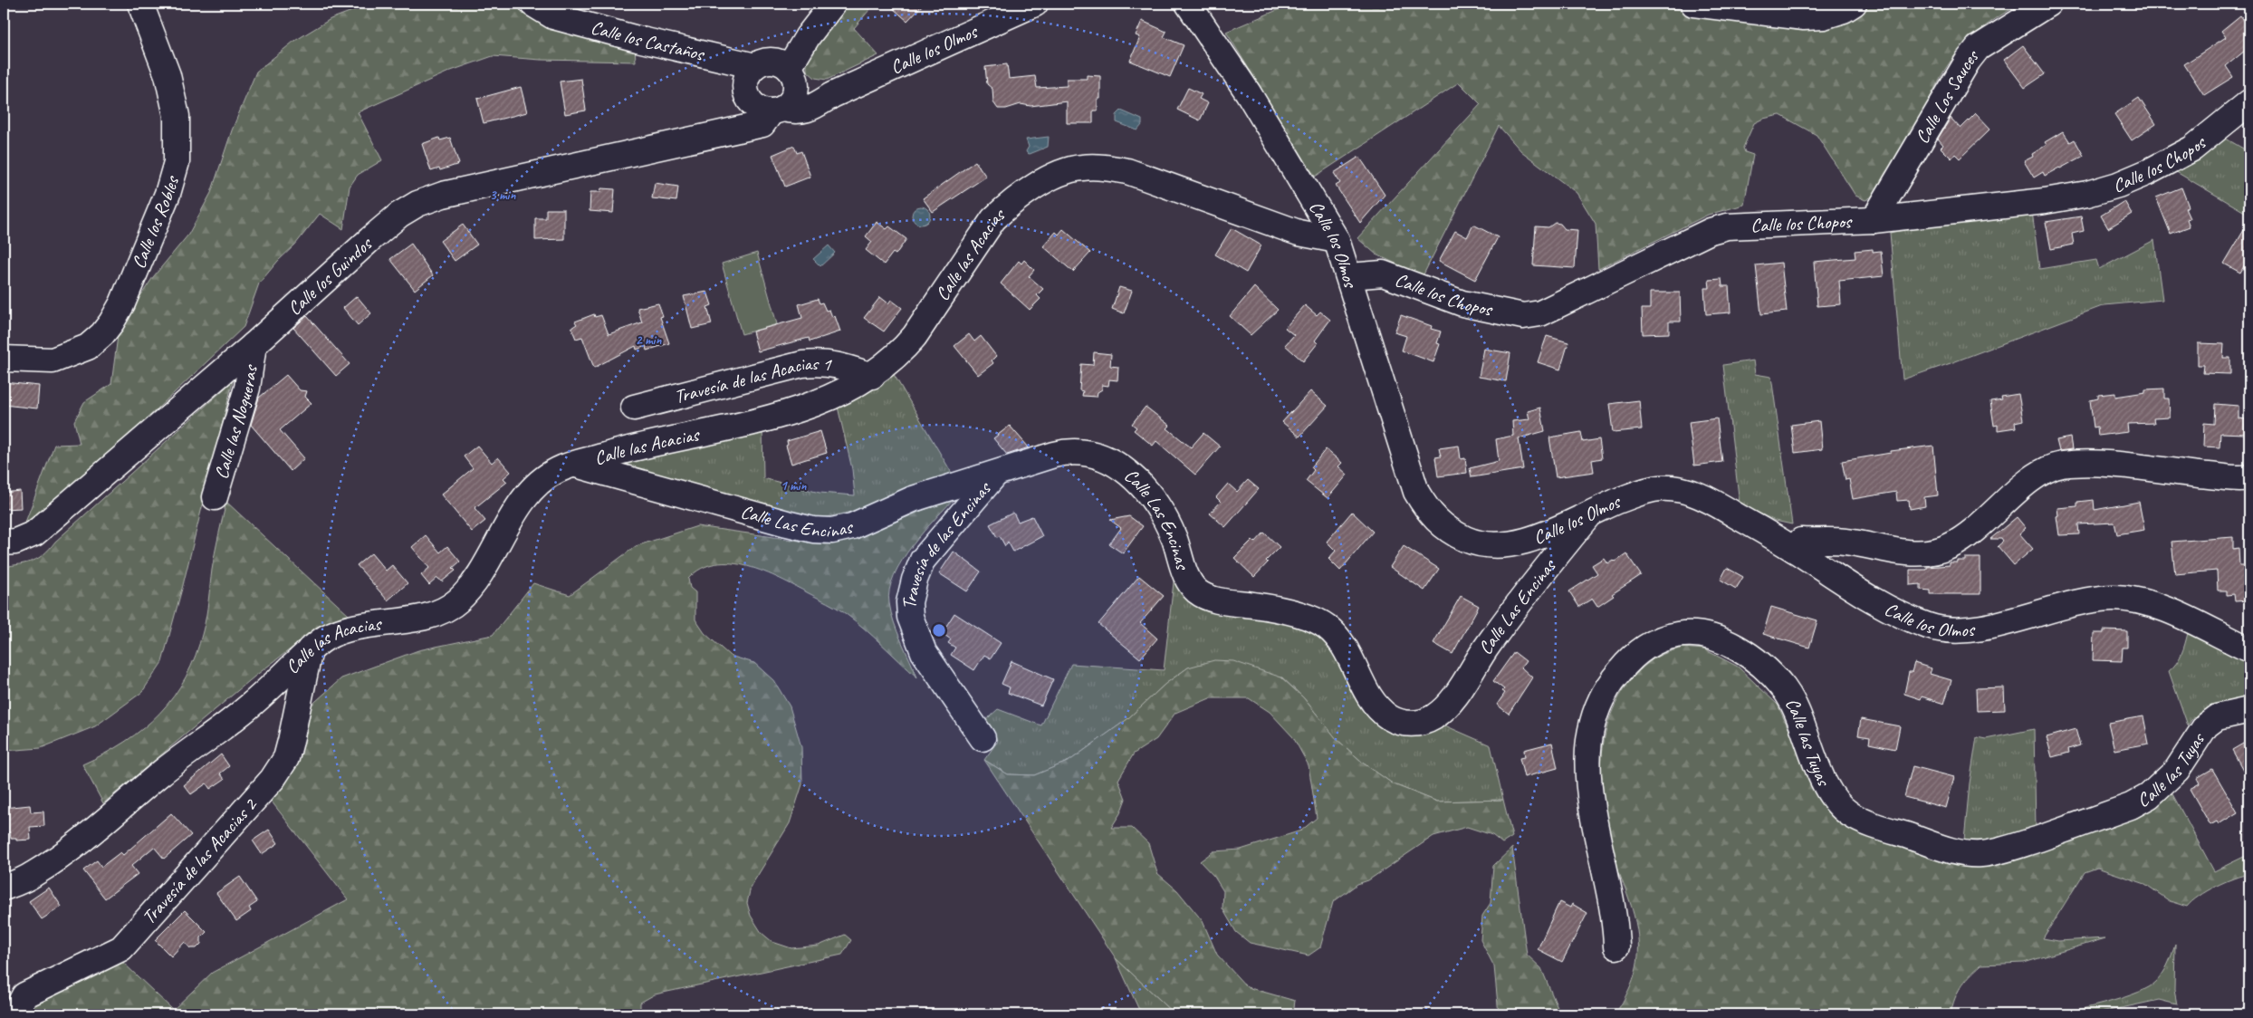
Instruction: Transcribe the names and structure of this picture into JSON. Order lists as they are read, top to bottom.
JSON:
{
  "streets": {
    "street": [
      "Calle los Castaños",
      "Calle los Olmos",
      "Calle Los Sauces",
      "Calle los Chopos",
      "Calle los Robles",
      "Calle las Acacias",
      "Calle los Guindos",
      "Travesía de las Acacias 1",
      "Calle las Nogueras",
      "Calle Las Encinas",
      "Travesía de las Encinas",
      "Calle las Tuyas",
      "Travesía de las Acacias 2"
    ]
  },
  "crossings": [
    ["Calle los Castaños", "Calle los Guindos"],
    ["Calle los Olmos", "Calle los Chopos"],
    ["Calle los Olmos", "Calle las Acacias"],
    ["Calle los Olmos", "Calle los Guindos"],
    ["Calle los Olmos", "Calle Las Encinas"],
    ["Calle Los Sauces", "Calle los Chopos"],
    ["Calle las Acacias", "Travesía de las Acacias 1"],
    ["Calle las Acacias", "Calle Las Encinas"],
    ["Calle las Acacias", "Travesía de las Acacias 2"],
    ["Calle los Guindos", "Calle las Nogueras"],
    ["Calle Las Encinas", "Travesía de las Encinas"]
  ],
  "rings": ["3 min", "2 min", "1 min"]
}
